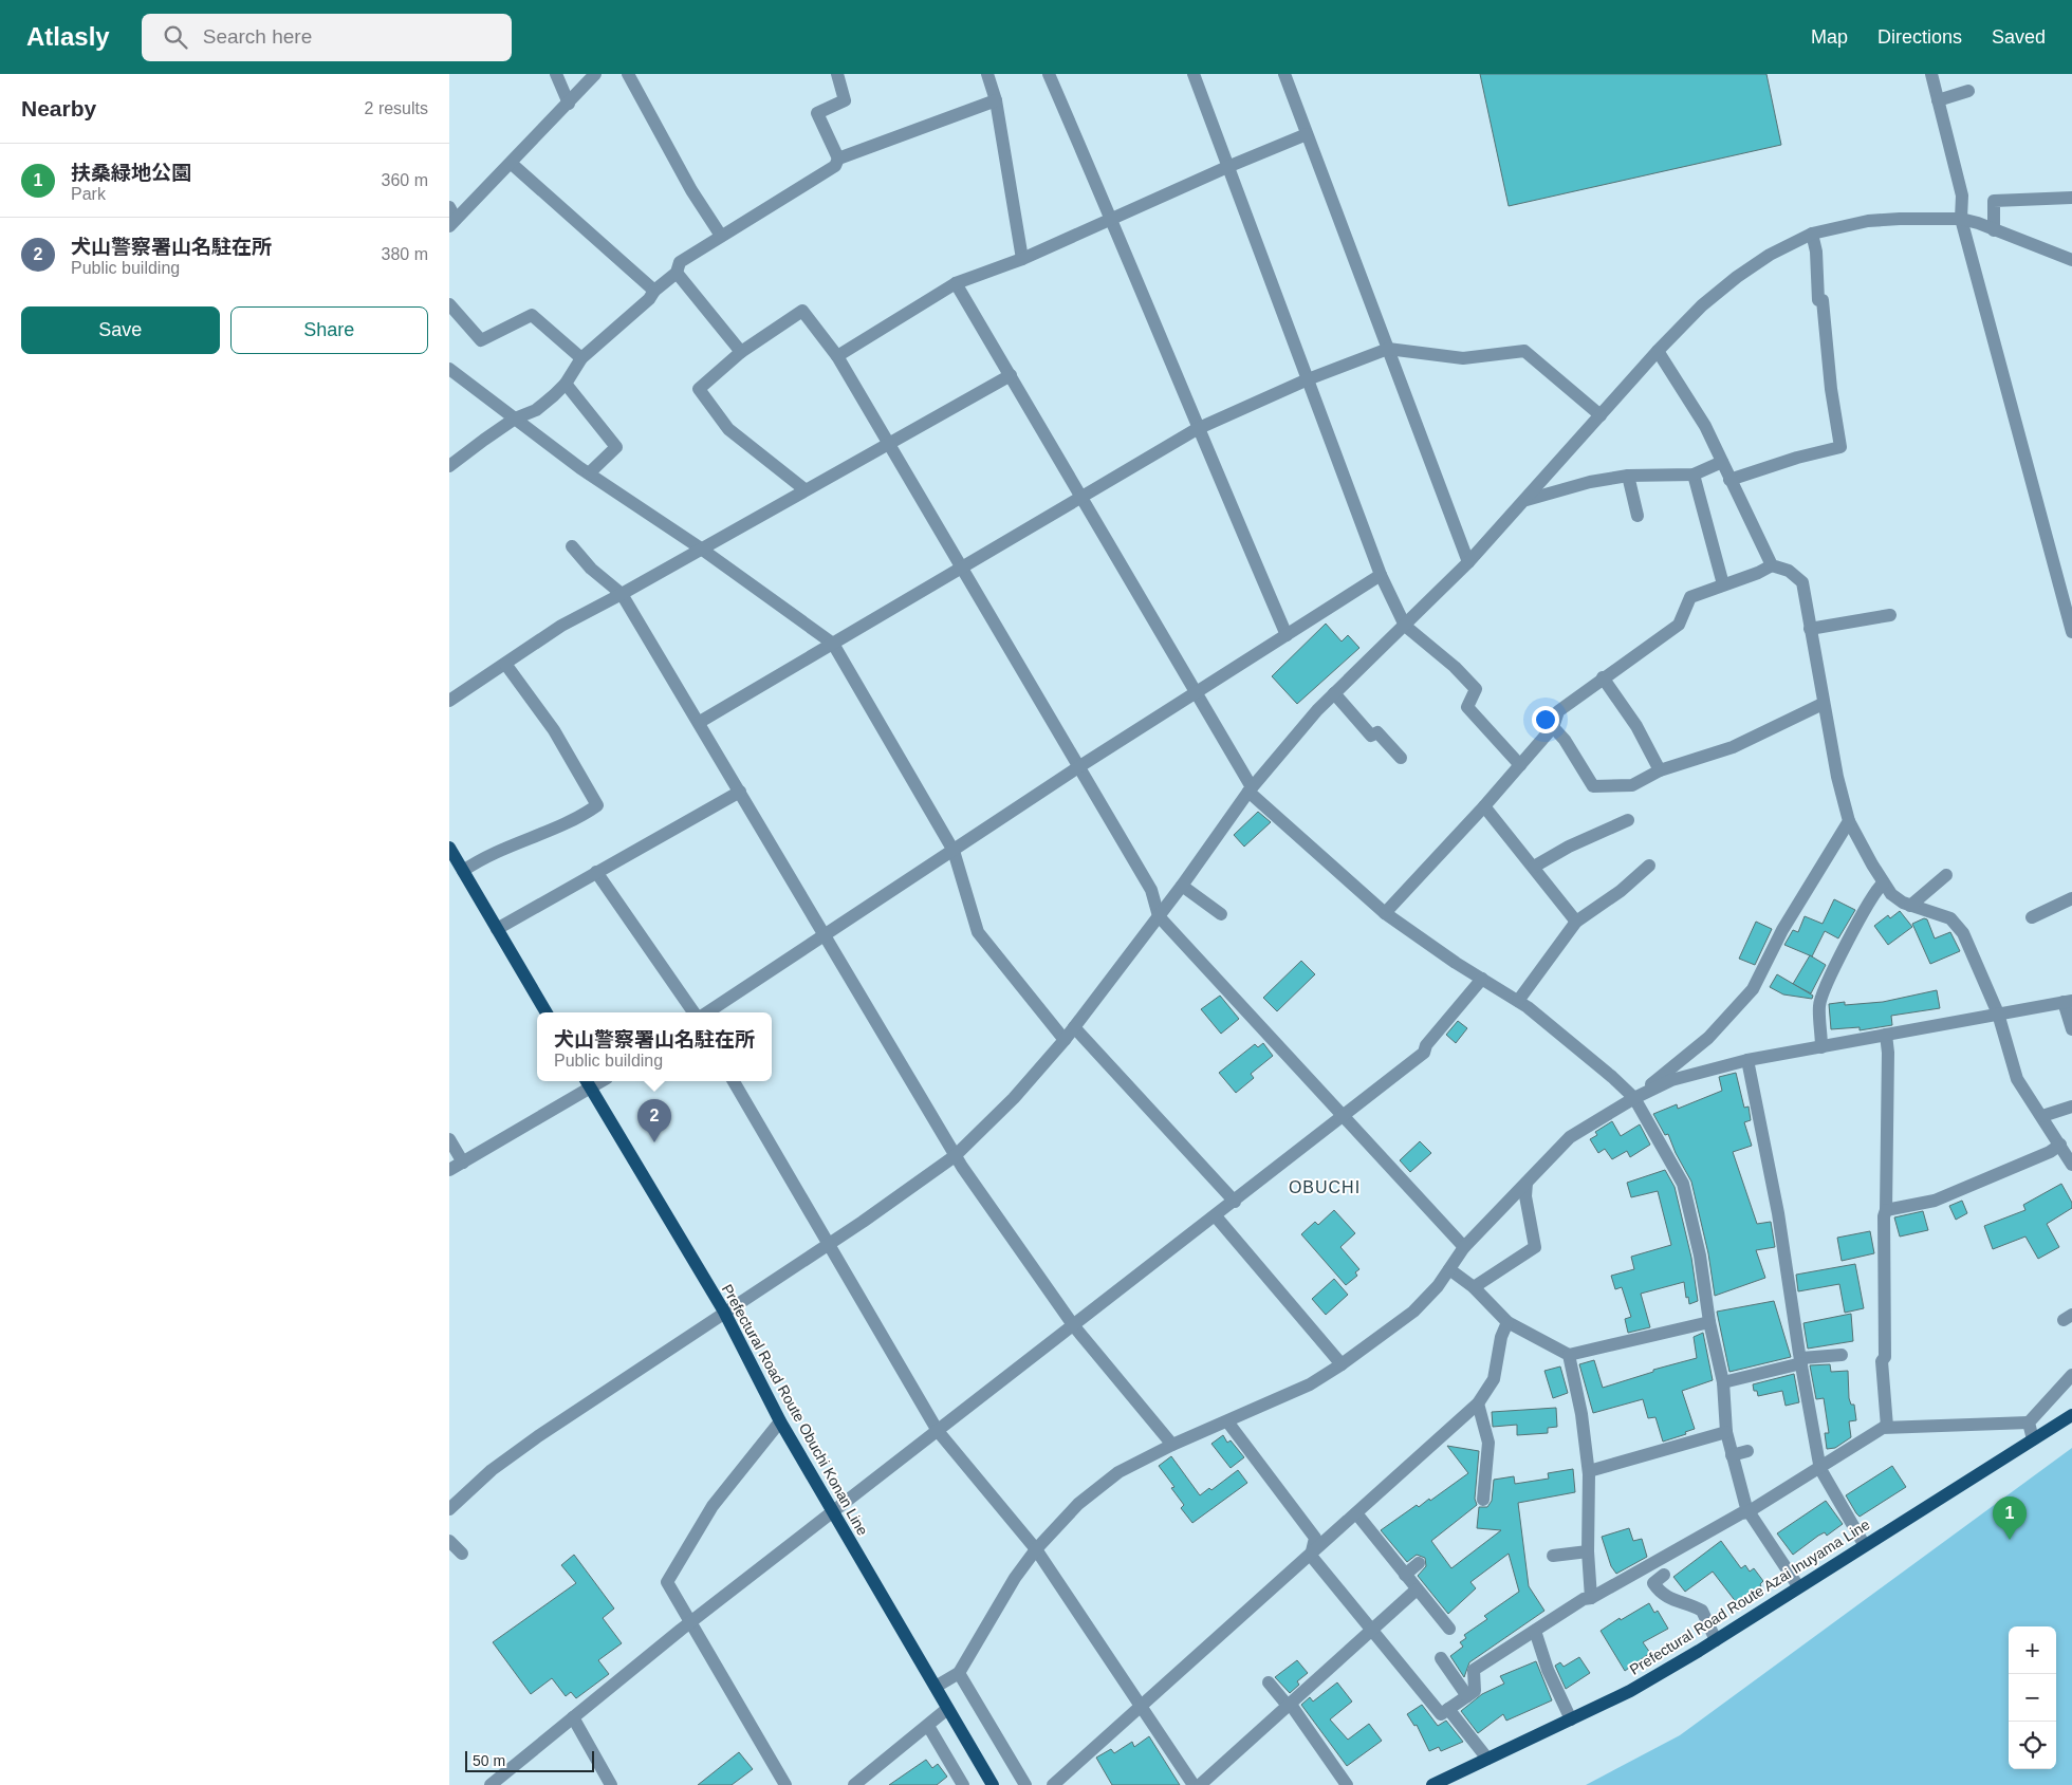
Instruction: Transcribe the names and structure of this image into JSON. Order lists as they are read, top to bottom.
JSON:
{
  "streets": {
    "main road": ["Prefectural Road Route Obuchi Konan Line", "Prefectural Road Route Azai Inuyama Line"]
  },
  "districts": ["OBUCHI"],
  "scale_bar": "50 m",
  "page": {
    "header": "Atlasly",
    "search": "Search here",
    "nav": ["Map", "Directions", "Saved"],
    "heading": ["Nearby", "2 results"],
    "list": [
      {
        "mark": "1",
        "name": "扶桑緑地公園",
        "note": "Park",
        "value": "360 m"
      },
      {
        "mark": "2",
        "name": "犬山警察署山名駐在所",
        "note": "Public building",
        "value": "380 m"
      }
    ],
    "buttons": ["Save", "Share"],
    "popup": ["犬山警察署山名駐在所", "Public building"],
    "pins": ["2", "1"],
    "map_buttons": ["+", "−"],
    "scale": "50 m"
  }
}
